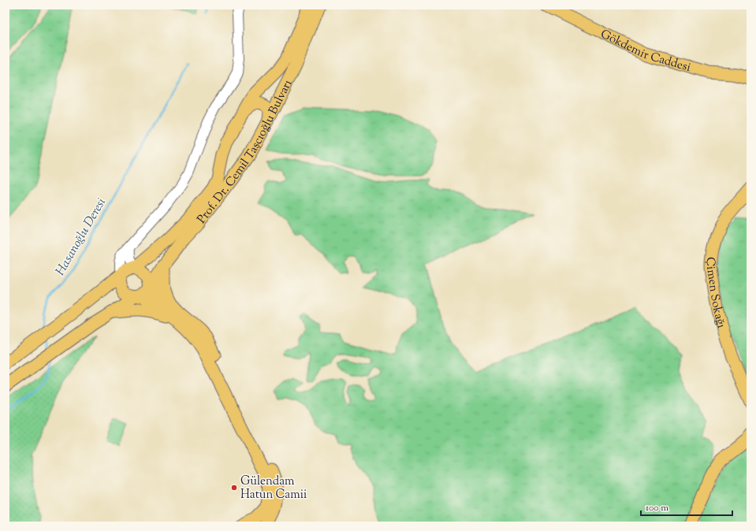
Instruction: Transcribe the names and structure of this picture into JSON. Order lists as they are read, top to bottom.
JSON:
{
  "streets": {
    "main road": ["Gökdemir Caddesi", "Prof. Dr. Cemil Taşcıoğlu Bulvarı", "Çimen Sokağı"]
  },
  "water": ["Hasanoğlu Deresi"],
  "places": ["Gülendam Hatun Camii"],
  "scale_bar": "100 m"
}
